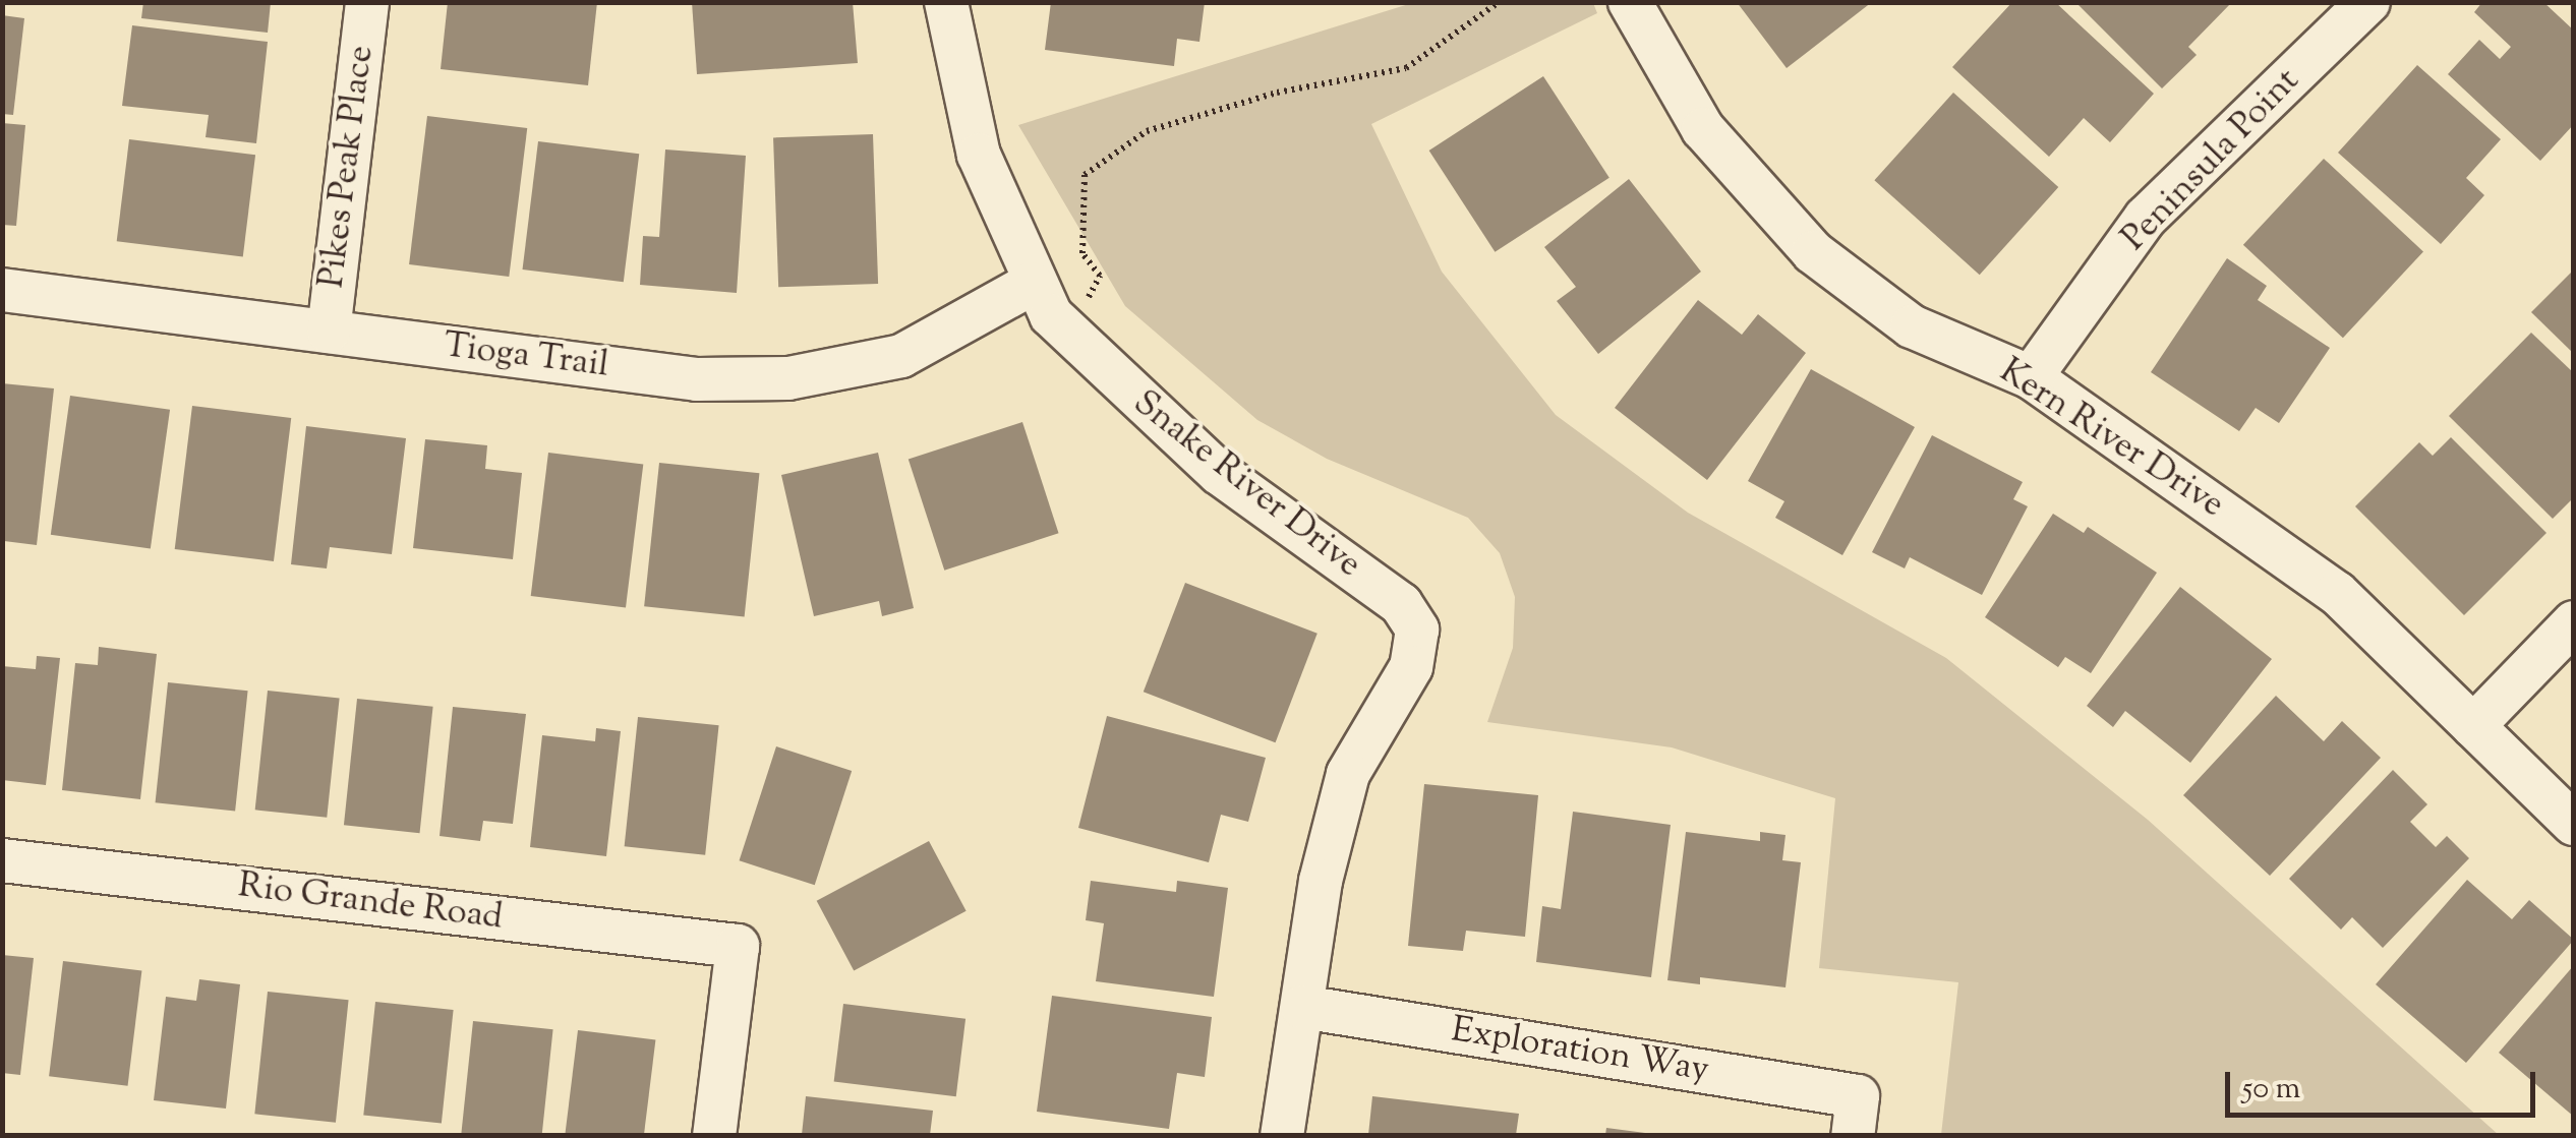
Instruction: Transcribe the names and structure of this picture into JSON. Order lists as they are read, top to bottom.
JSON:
{
  "streets": {
    "street": [
      "Peninsula Point",
      "Pikes Peak Place",
      "Tioga Trail",
      "Kern River Drive",
      "Snake River Drive",
      "Rio Grande Road",
      "Exploration Way"
    ]
  },
  "crossings": [
    ["Peninsula Point", "Kern River Drive"],
    ["Pikes Peak Place", "Tioga Trail"],
    ["Tioga Trail", "Snake River Drive"],
    ["Snake River Drive", "Exploration Way"]
  ],
  "scale_bar": "50 m"
}
